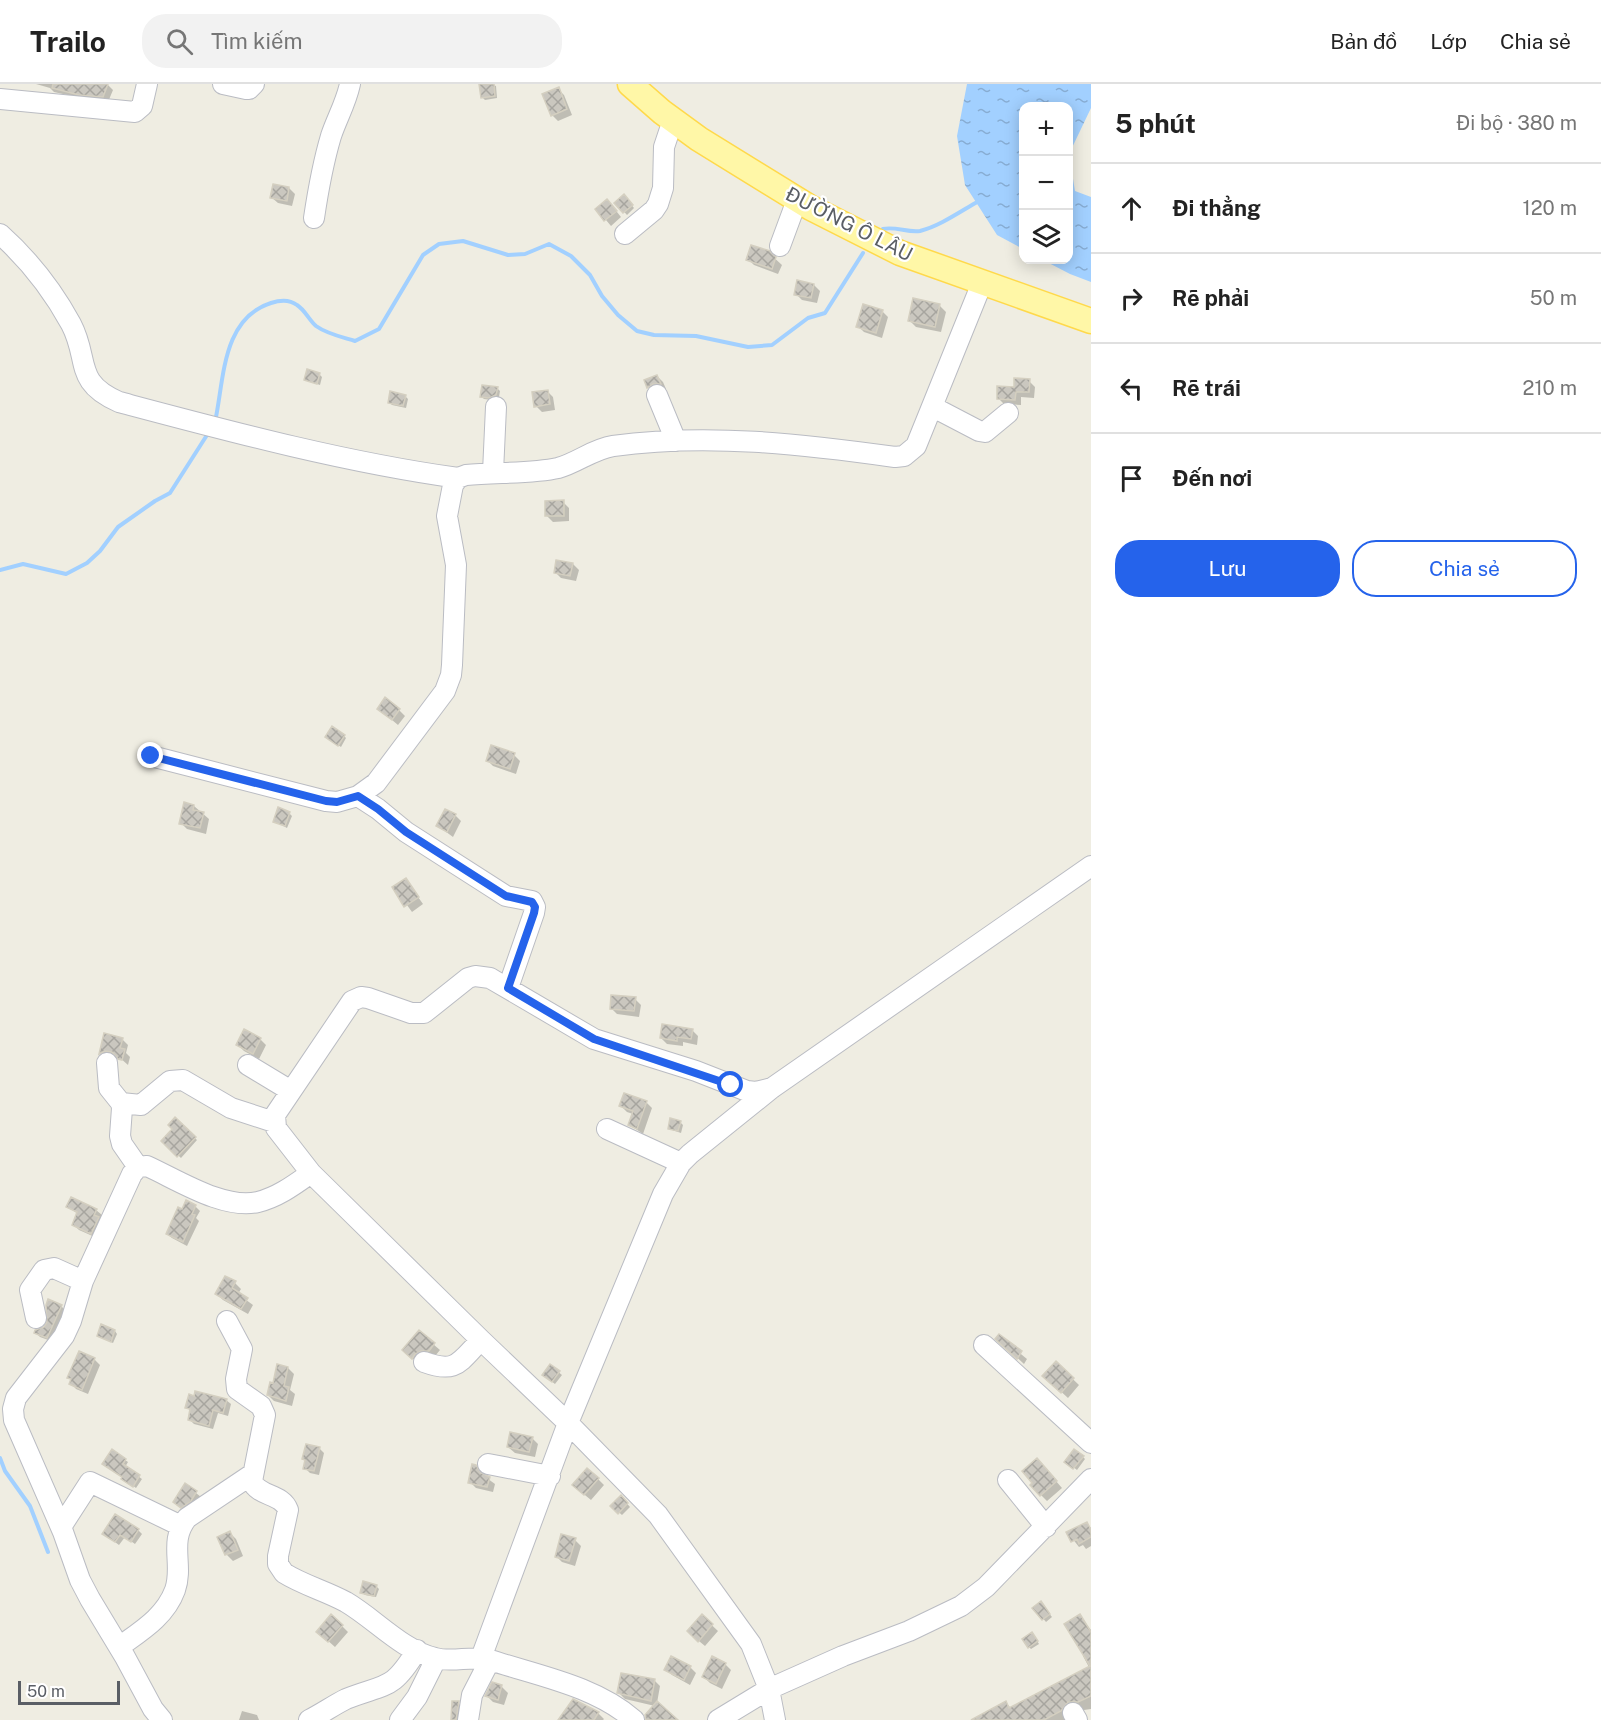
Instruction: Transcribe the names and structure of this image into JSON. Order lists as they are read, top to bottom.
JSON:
{
  "streets": {
    "main road": ["ĐƯỜNG Ô LÂU"]
  },
  "scale_bar": "50 m",
  "page": {
    "header": "Trailo",
    "search": "Tìm kiếm",
    "nav": ["Bản đồ", "Lớp", "Chia sẻ"],
    "heading": ["5 phút", "Đi bộ · 380 m"],
    "map_buttons": ["+", "−"],
    "list": [
      ["Đi thẳng", "120 m"],
      ["Rẽ phải", "50 m"],
      ["Rẽ trái", "210 m"],
      "Đến nơi"
    ],
    "buttons": ["Lưu", "Chia sẻ"],
    "scale": "50 m"
  }
}
